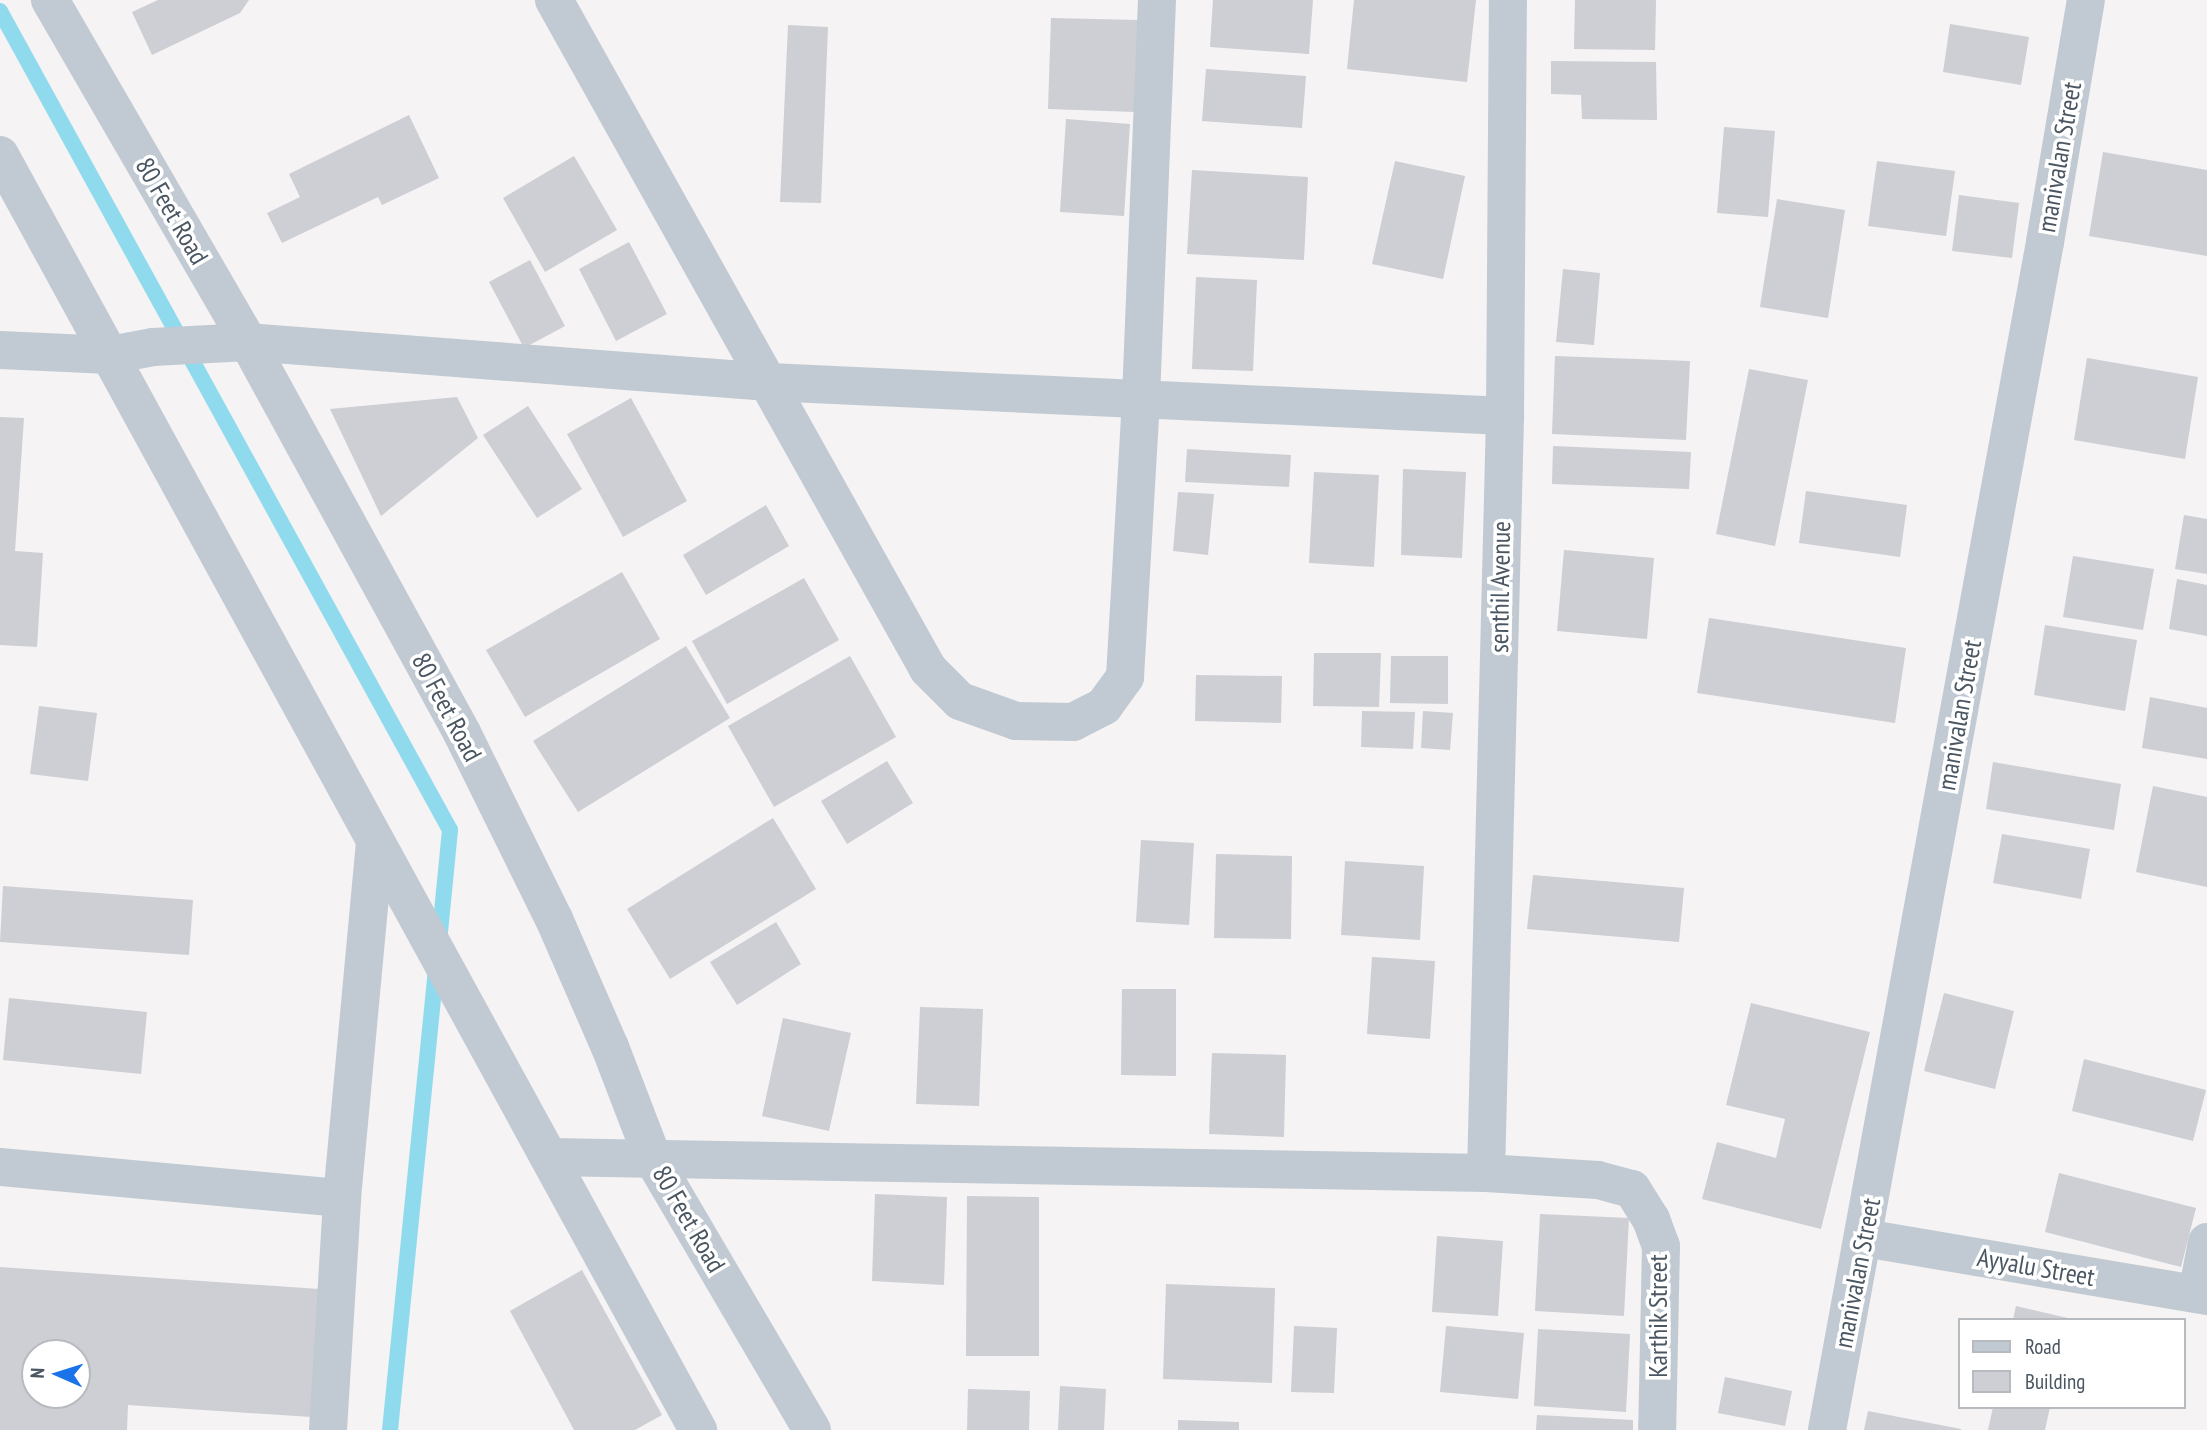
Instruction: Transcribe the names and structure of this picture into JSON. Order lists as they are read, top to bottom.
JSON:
{
  "streets": {
    "street": [
      "manivalan Street",
      "80 Feet Road",
      "senthil Avenue",
      "Ayyalu Street",
      "Karthik Street"
    ]
  },
  "crossings": [
    ["manivalan Street", "Ayyalu Street"],
    ["senthil Avenue", "Karthik Street"]
  ],
  "legend": ["Road", "Building"],
  "north": "left"
}
